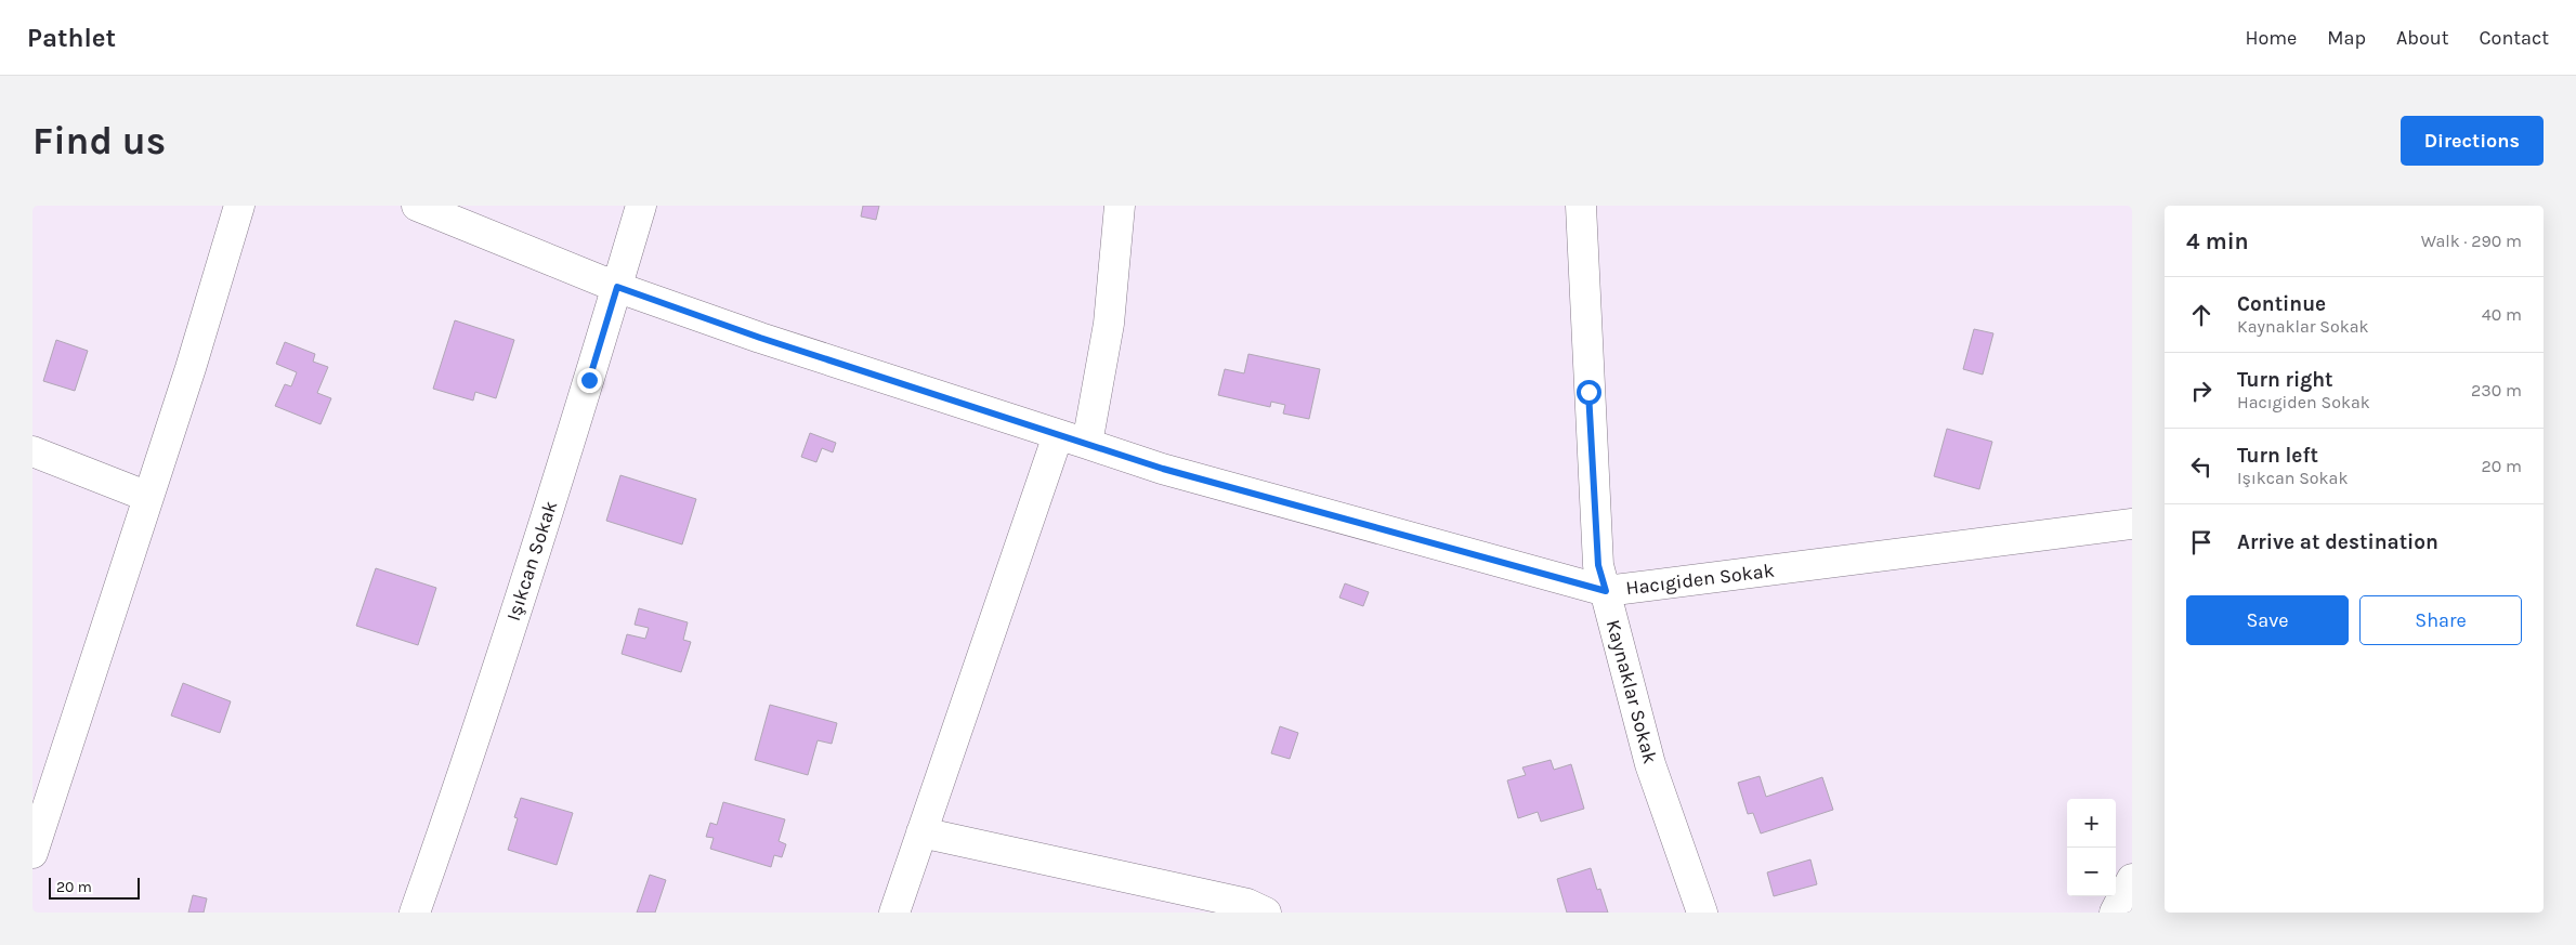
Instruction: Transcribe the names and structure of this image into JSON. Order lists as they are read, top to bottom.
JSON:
{
  "streets": {
    "street": ["Işıkcan Sokak", "Hacıgiden Sokak", "Kaynaklar Sokak"]
  },
  "crossings": [
    ["Işıkcan Sokak", "Hacıgiden Sokak"],
    ["Hacıgiden Sokak", "Kaynaklar Sokak"]
  ],
  "scale_bar": "20 m",
  "page": {
    "header": "Pathlet",
    "nav": [
      "Home",
      "Map",
      "About",
      "Contact"
    ],
    "buttons": [
      "Directions",
      ["Save", "Share"]
    ],
    "title": "Find us",
    "heading": ["4 min", "Walk · 290 m"],
    "list": [
      ["Continue", "Kaynaklar Sokak", "40 m"],
      ["Turn right", "Hacıgiden Sokak", "230 m"],
      ["Turn left", "Işıkcan Sokak", "20 m"],
      "Arrive at destination"
    ],
    "map_buttons": ["+", "−"],
    "scale": "20 m"
  }
}
